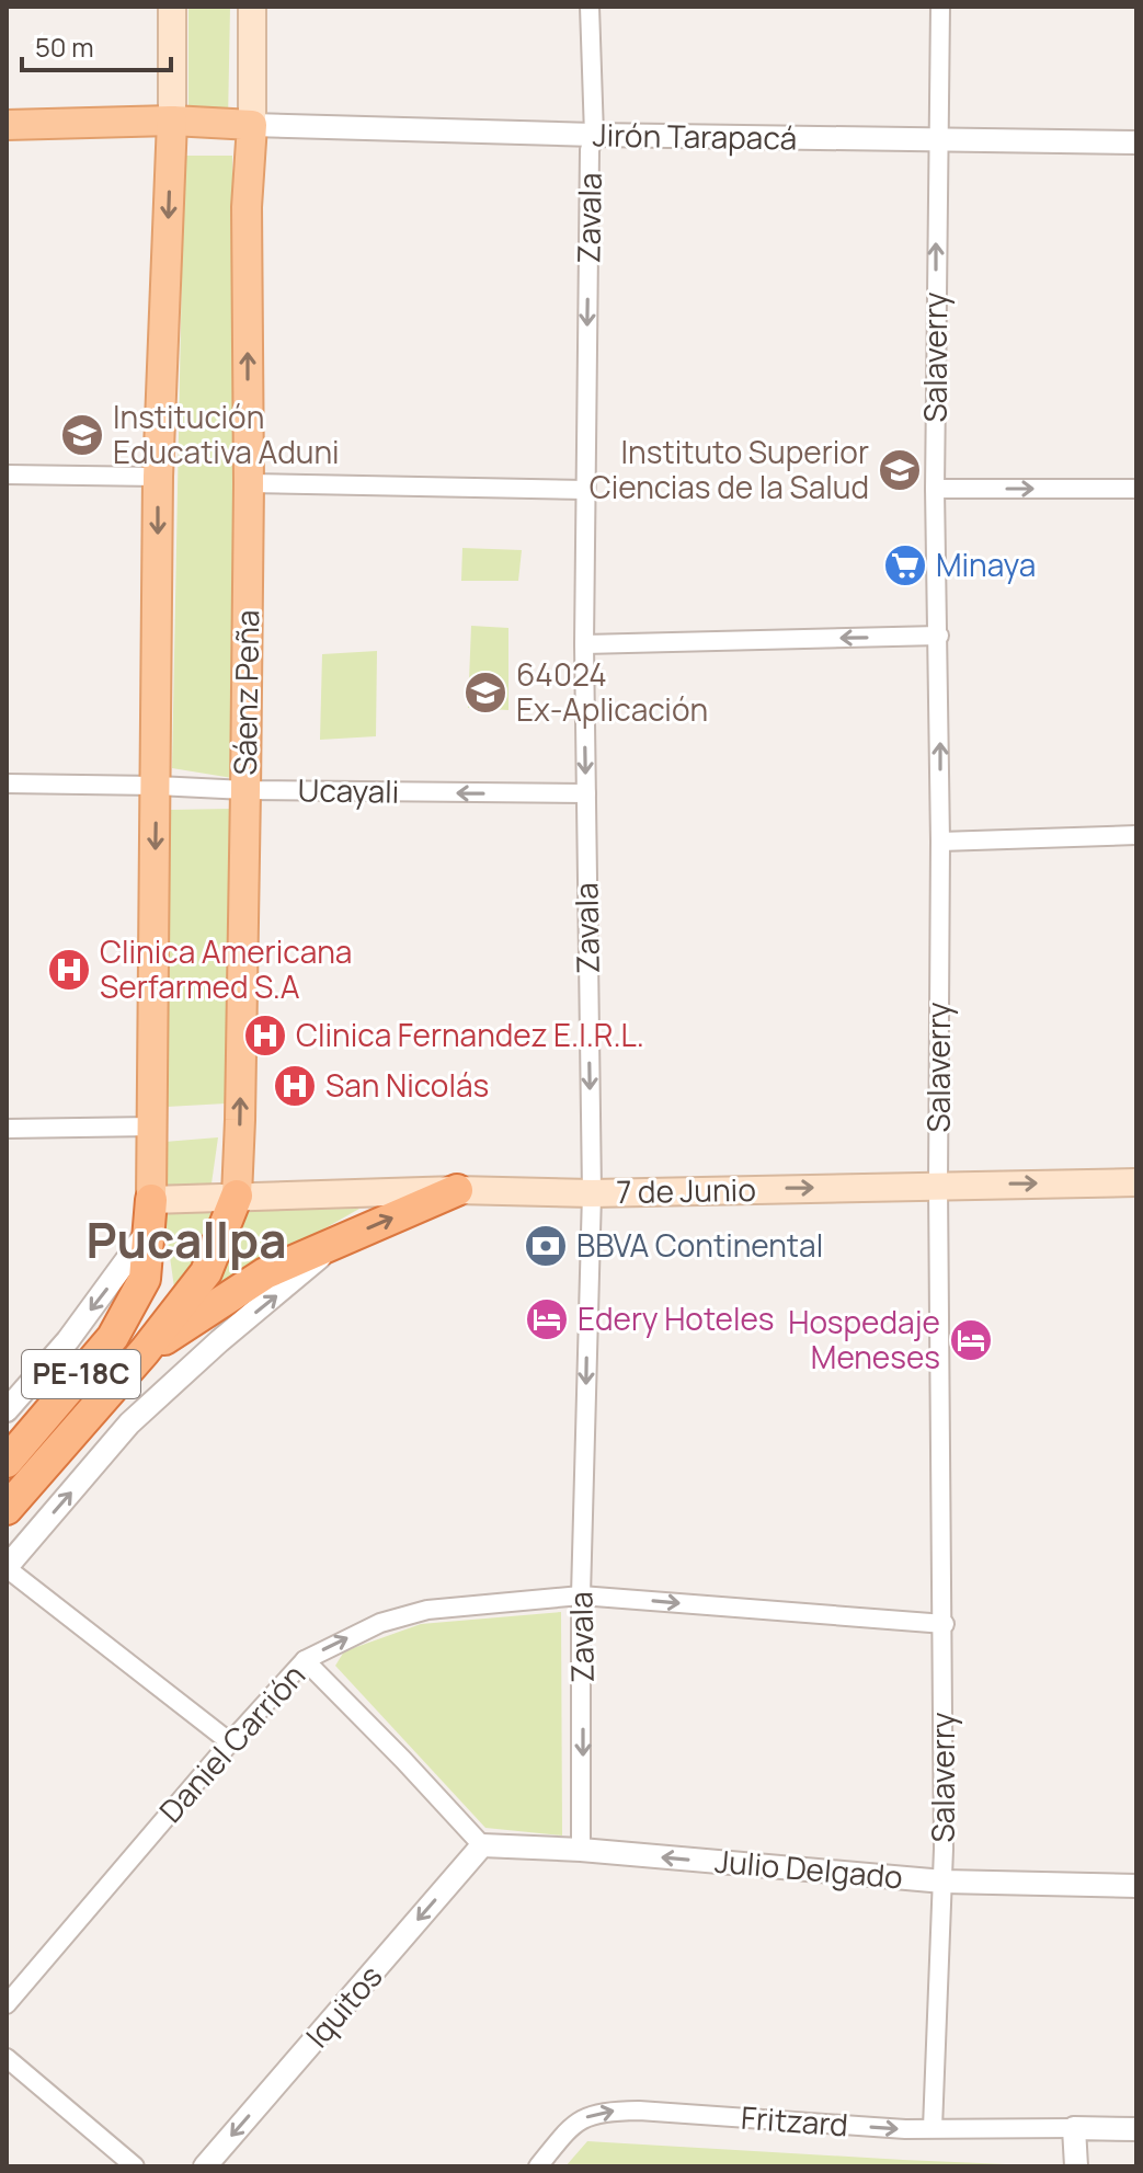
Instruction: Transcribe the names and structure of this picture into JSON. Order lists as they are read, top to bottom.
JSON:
{
  "streets": {
    "highway": ["Sáenz Peña", "PE-18C"],
    "main road": ["7 de Junio"],
    "street": [
      "Jirón Tarapacá",
      "Zavala",
      "Salaverry",
      "Ucayali",
      "Daniel Carrión",
      "Julio Delgado",
      "Iquitos",
      "Fritzard"
    ]
  },
  "crossings": [
    ["Jirón Tarapacá", "Zavala"],
    ["Jirón Tarapacá", "Salaverry"],
    ["Jirón Tarapacá", "Sáenz Peña"],
    ["Zavala", "Ucayali"],
    ["Zavala", "7 de Junio"],
    ["Zavala", "Daniel Carrión"],
    ["Zavala", "Julio Delgado"],
    ["Salaverry", "7 de Junio"],
    ["Salaverry", "Daniel Carrión"],
    ["Salaverry", "Julio Delgado"],
    ["Salaverry", "Fritzard"],
    ["Sáenz Peña", "Ucayali"],
    ["Sáenz Peña", "7 de Junio"],
    ["Sáenz Peña", "PE-18C"],
    ["7 de Junio", "PE-18C"],
    ["Julio Delgado", "Iquitos"]
  ],
  "one_way": [
    "Zavala",
    "Ucayali",
    "7 de Junio",
    "Daniel Carrión",
    "Julio Delgado",
    "Iquitos",
    "Fritzard"
  ],
  "districts": ["Pucallpa"],
  "places": {
    "school or university": ["Institución Educativa Aduni", "Instituto Superior Ciencias de la Salud", "64024 Ex-Aplicación"],
    "supermarket": ["Minaya"],
    "hospital": ["Clinica Americana Serfarmed S.A", "Clinica Fernandez E.I.R.L.", "San Nicolás"],
    "bank": ["BBVA Continental"],
    "hotel": ["Edery Hoteles", "Hospedaje Meneses"]
  },
  "scale_bar": "50 m"
}
